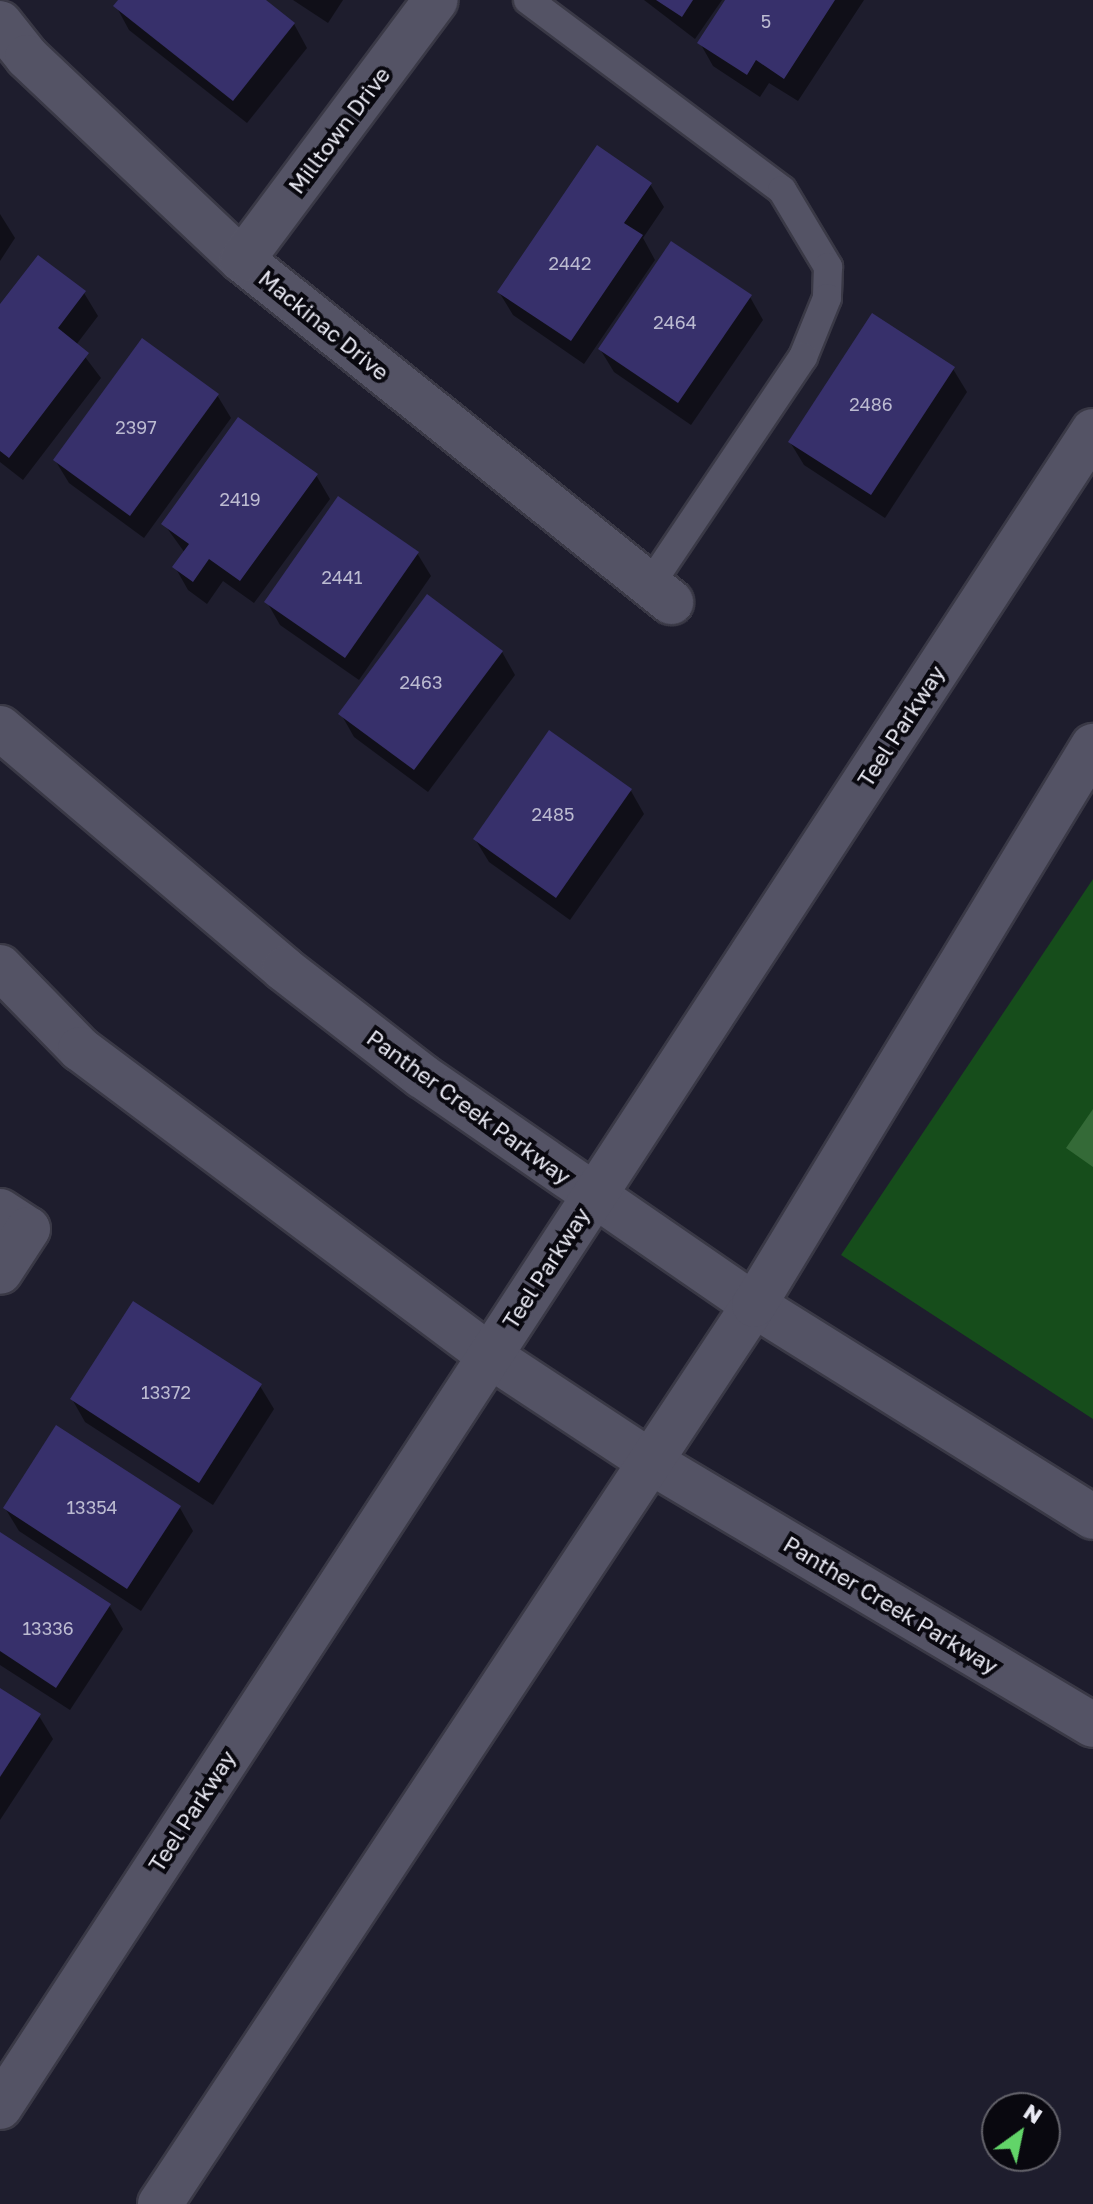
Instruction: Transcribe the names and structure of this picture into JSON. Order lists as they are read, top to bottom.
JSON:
{
  "streets": {
    "main road": [
      "Milltown Drive",
      "Mackinac Drive",
      "Teel Parkway",
      "Panther Creek Parkway"
    ]
  },
  "crossings": [
    ["Milltown Drive", "Mackinac Drive"],
    ["Teel Parkway", "Panther Creek Parkway"]
  ],
  "house_numbers": [
    "5",
    "2442",
    "2464",
    "2486",
    "2397",
    "2419",
    "2441",
    "2463",
    "2485",
    "13372",
    "13354",
    "13336"
  ],
  "north": "top right"
}
